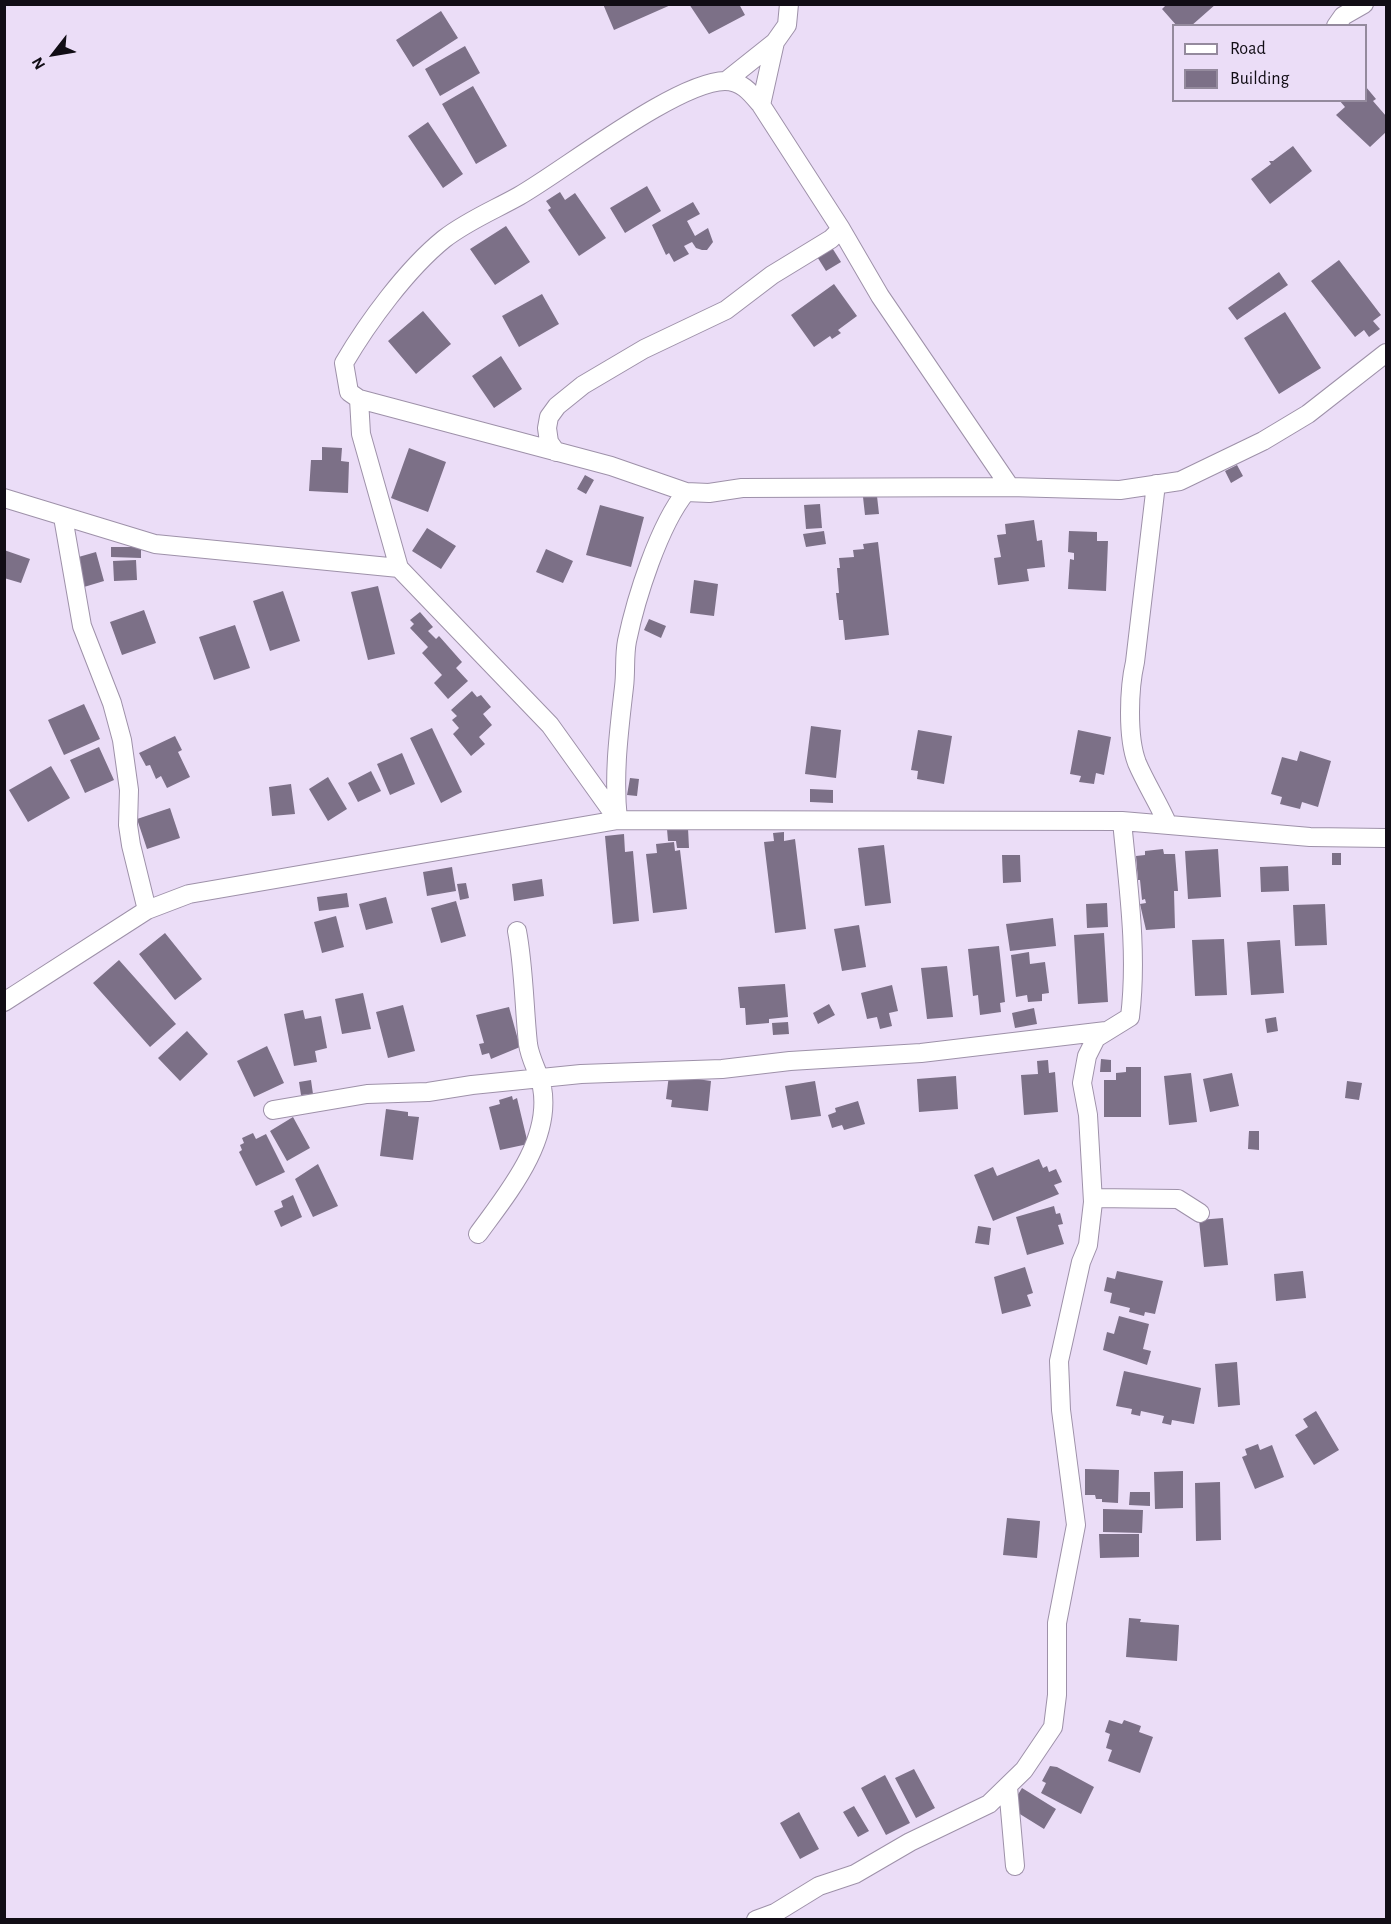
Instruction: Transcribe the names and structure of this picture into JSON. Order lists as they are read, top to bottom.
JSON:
{
  "legend": ["Road", "Building"],
  "north": "bottom left"
}
